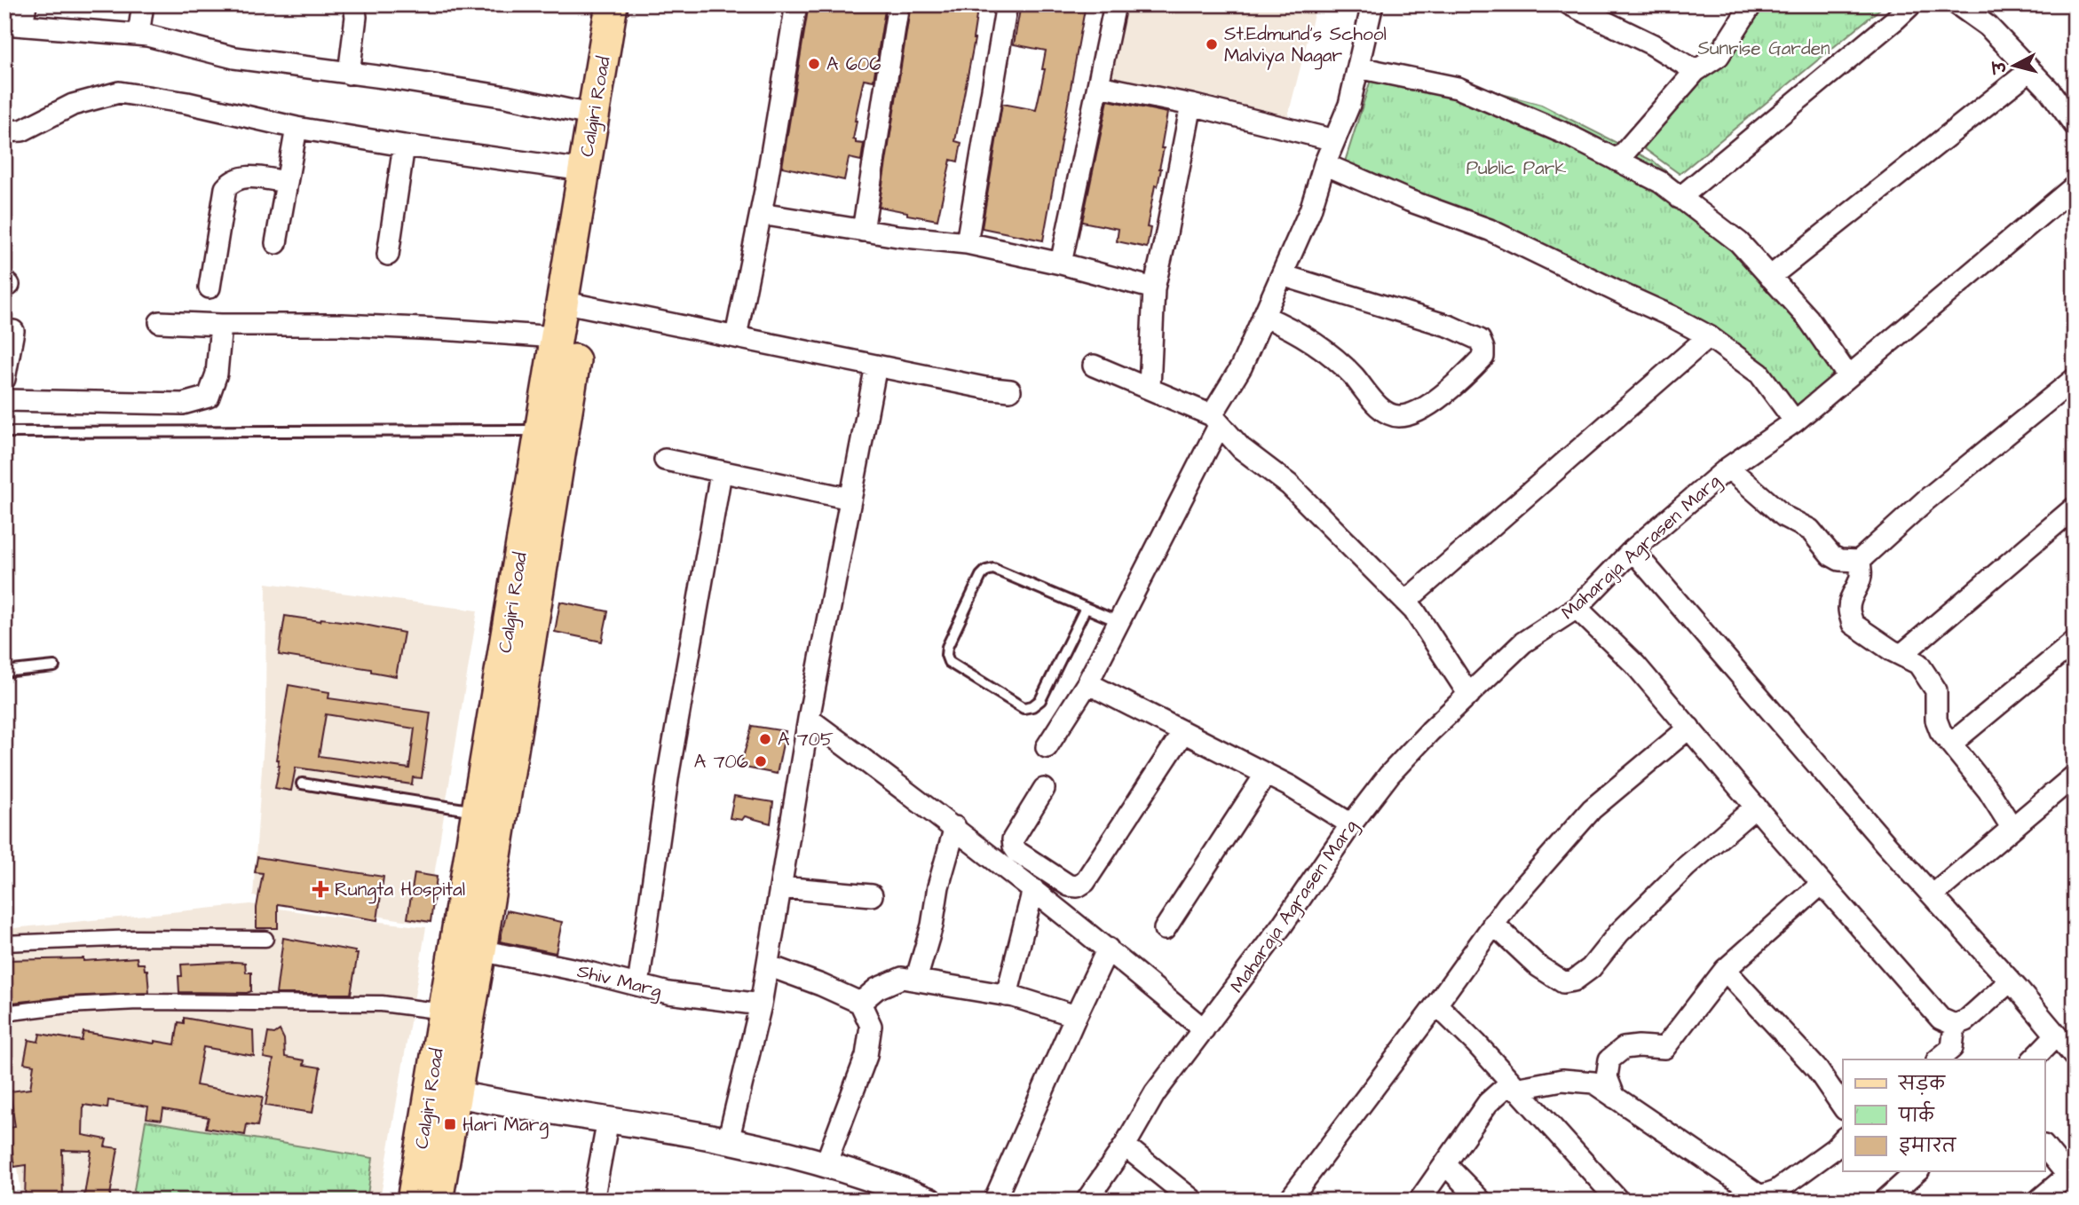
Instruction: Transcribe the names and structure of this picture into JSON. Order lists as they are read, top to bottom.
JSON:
{
  "streets": {
    "main road": ["Calgiri Road"],
    "street": ["Maharaja Agrasen Marg", "Shiv Marg"]
  },
  "crossings": [
    ["Calgiri Road", "Shiv Marg"]
  ],
  "parks": ["Sunrise Garden", "Public Park"],
  "places": {
    "other": [
      "St.Edmund’s School Malviya Nagar",
      "A 606",
      "A 705",
      "A 706"
    ],
    "health": ["Rungta Hospital"],
    "transit": ["Hari Marg"]
  },
  "legend": ["सड़क", "पार्क", "इमारत"],
  "north": "left"
}
